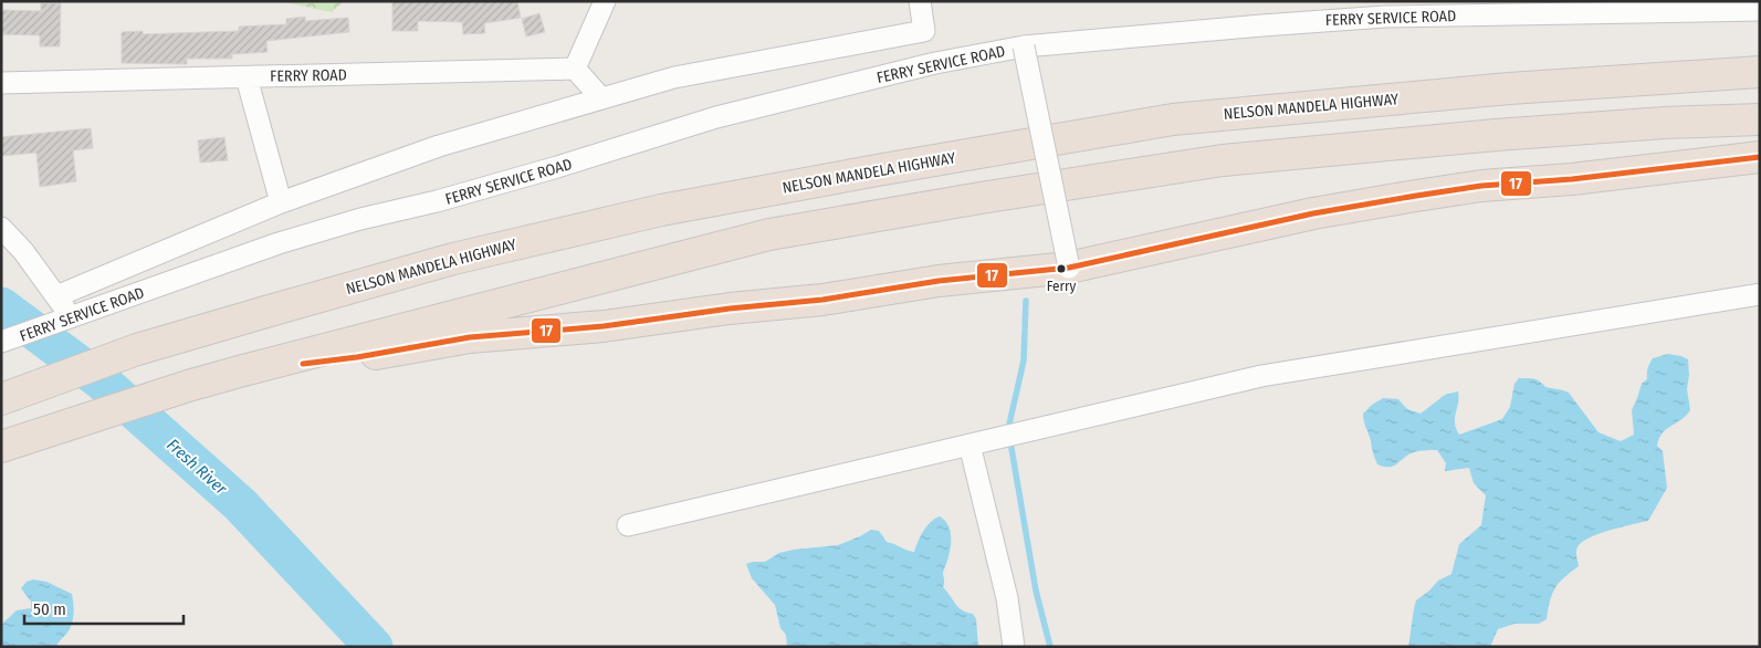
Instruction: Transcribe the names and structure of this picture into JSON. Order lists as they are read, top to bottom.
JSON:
{
  "streets": {
    "highway": ["NELSON MANDELA HIGHWAY"],
    "street": ["FERRY SERVICE ROAD", "FERRY ROAD"]
  },
  "water": ["Fresh River"],
  "places": ["Ferry"],
  "lines": ["transit line 17"],
  "scale_bar": "50 m"
}
